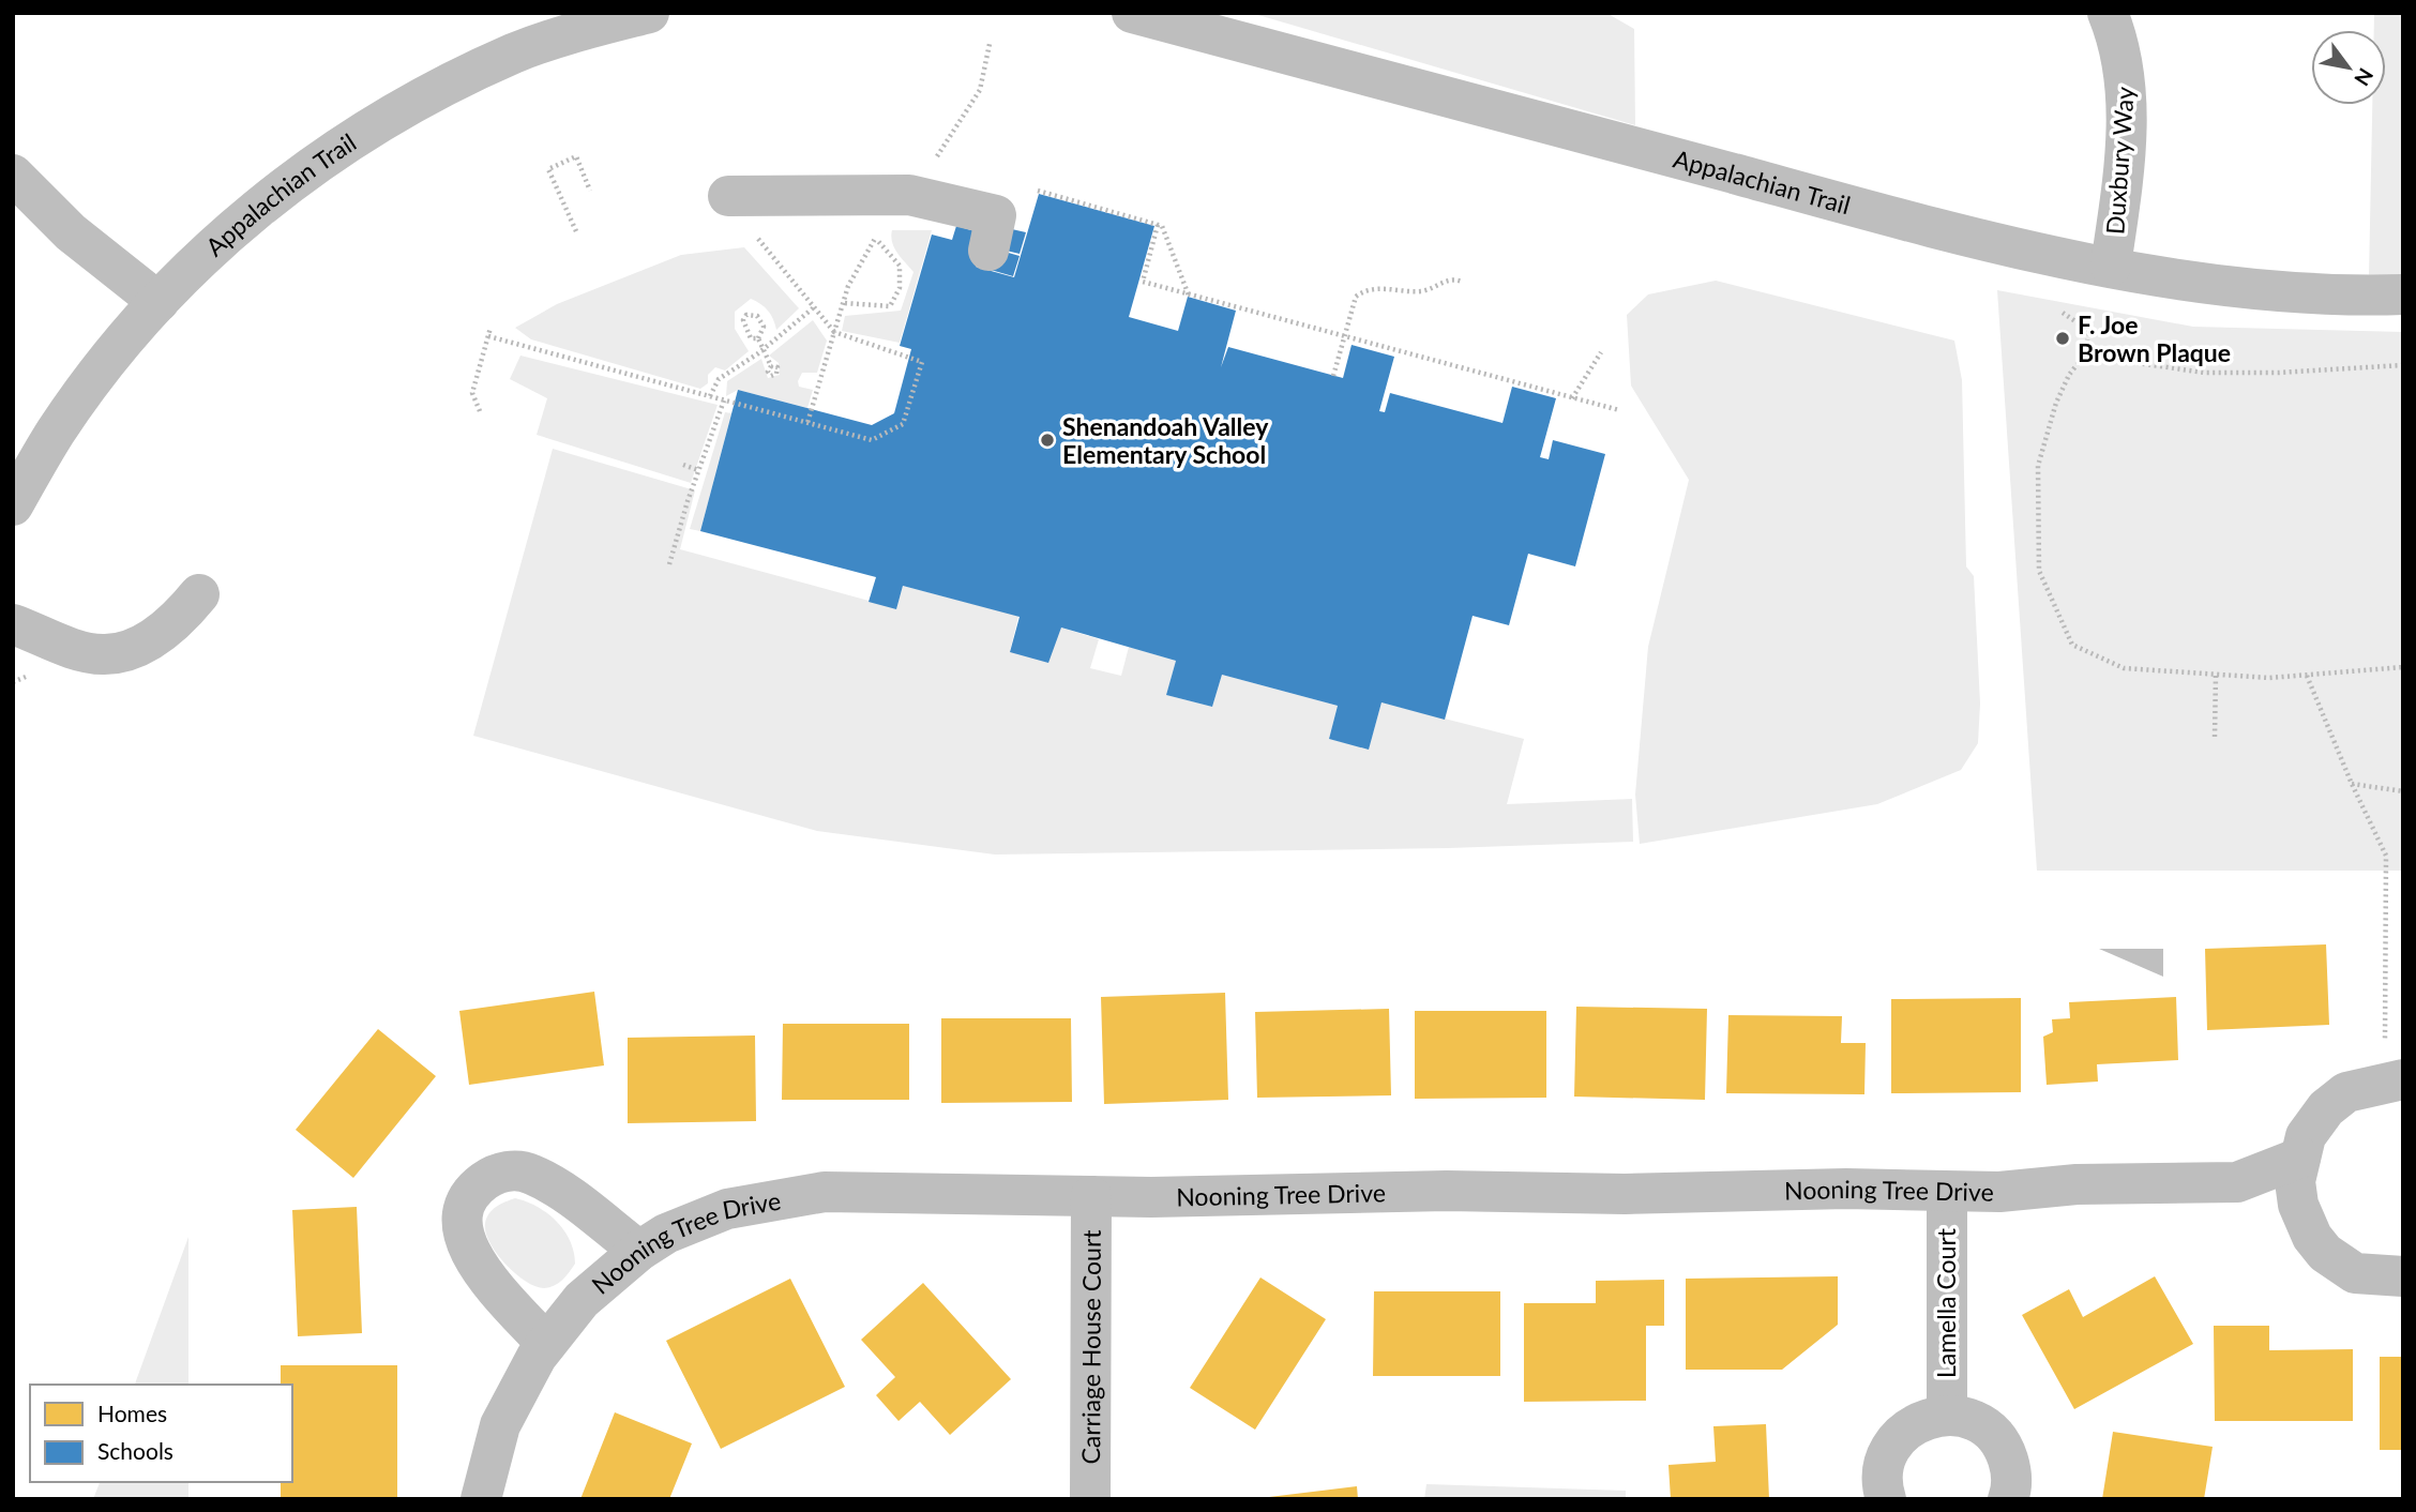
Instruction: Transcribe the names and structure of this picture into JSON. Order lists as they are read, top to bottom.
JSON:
{
  "streets": {
    "street": [
      "Duxbury Way",
      "Appalachian Trail",
      "Nooning Tree Drive",
      "Lamella Court",
      "Carriage House Court"
    ]
  },
  "crossings": [
    ["Duxbury Way", "Appalachian Trail"],
    ["Nooning Tree Drive", "Lamella Court"],
    ["Nooning Tree Drive", "Carriage House Court"]
  ],
  "places": ["F. Joe Brown Plaque", "Shenandoah Valley Elementary School"],
  "legend": ["Homes", "Schools"],
  "north": "bottom right"
}
